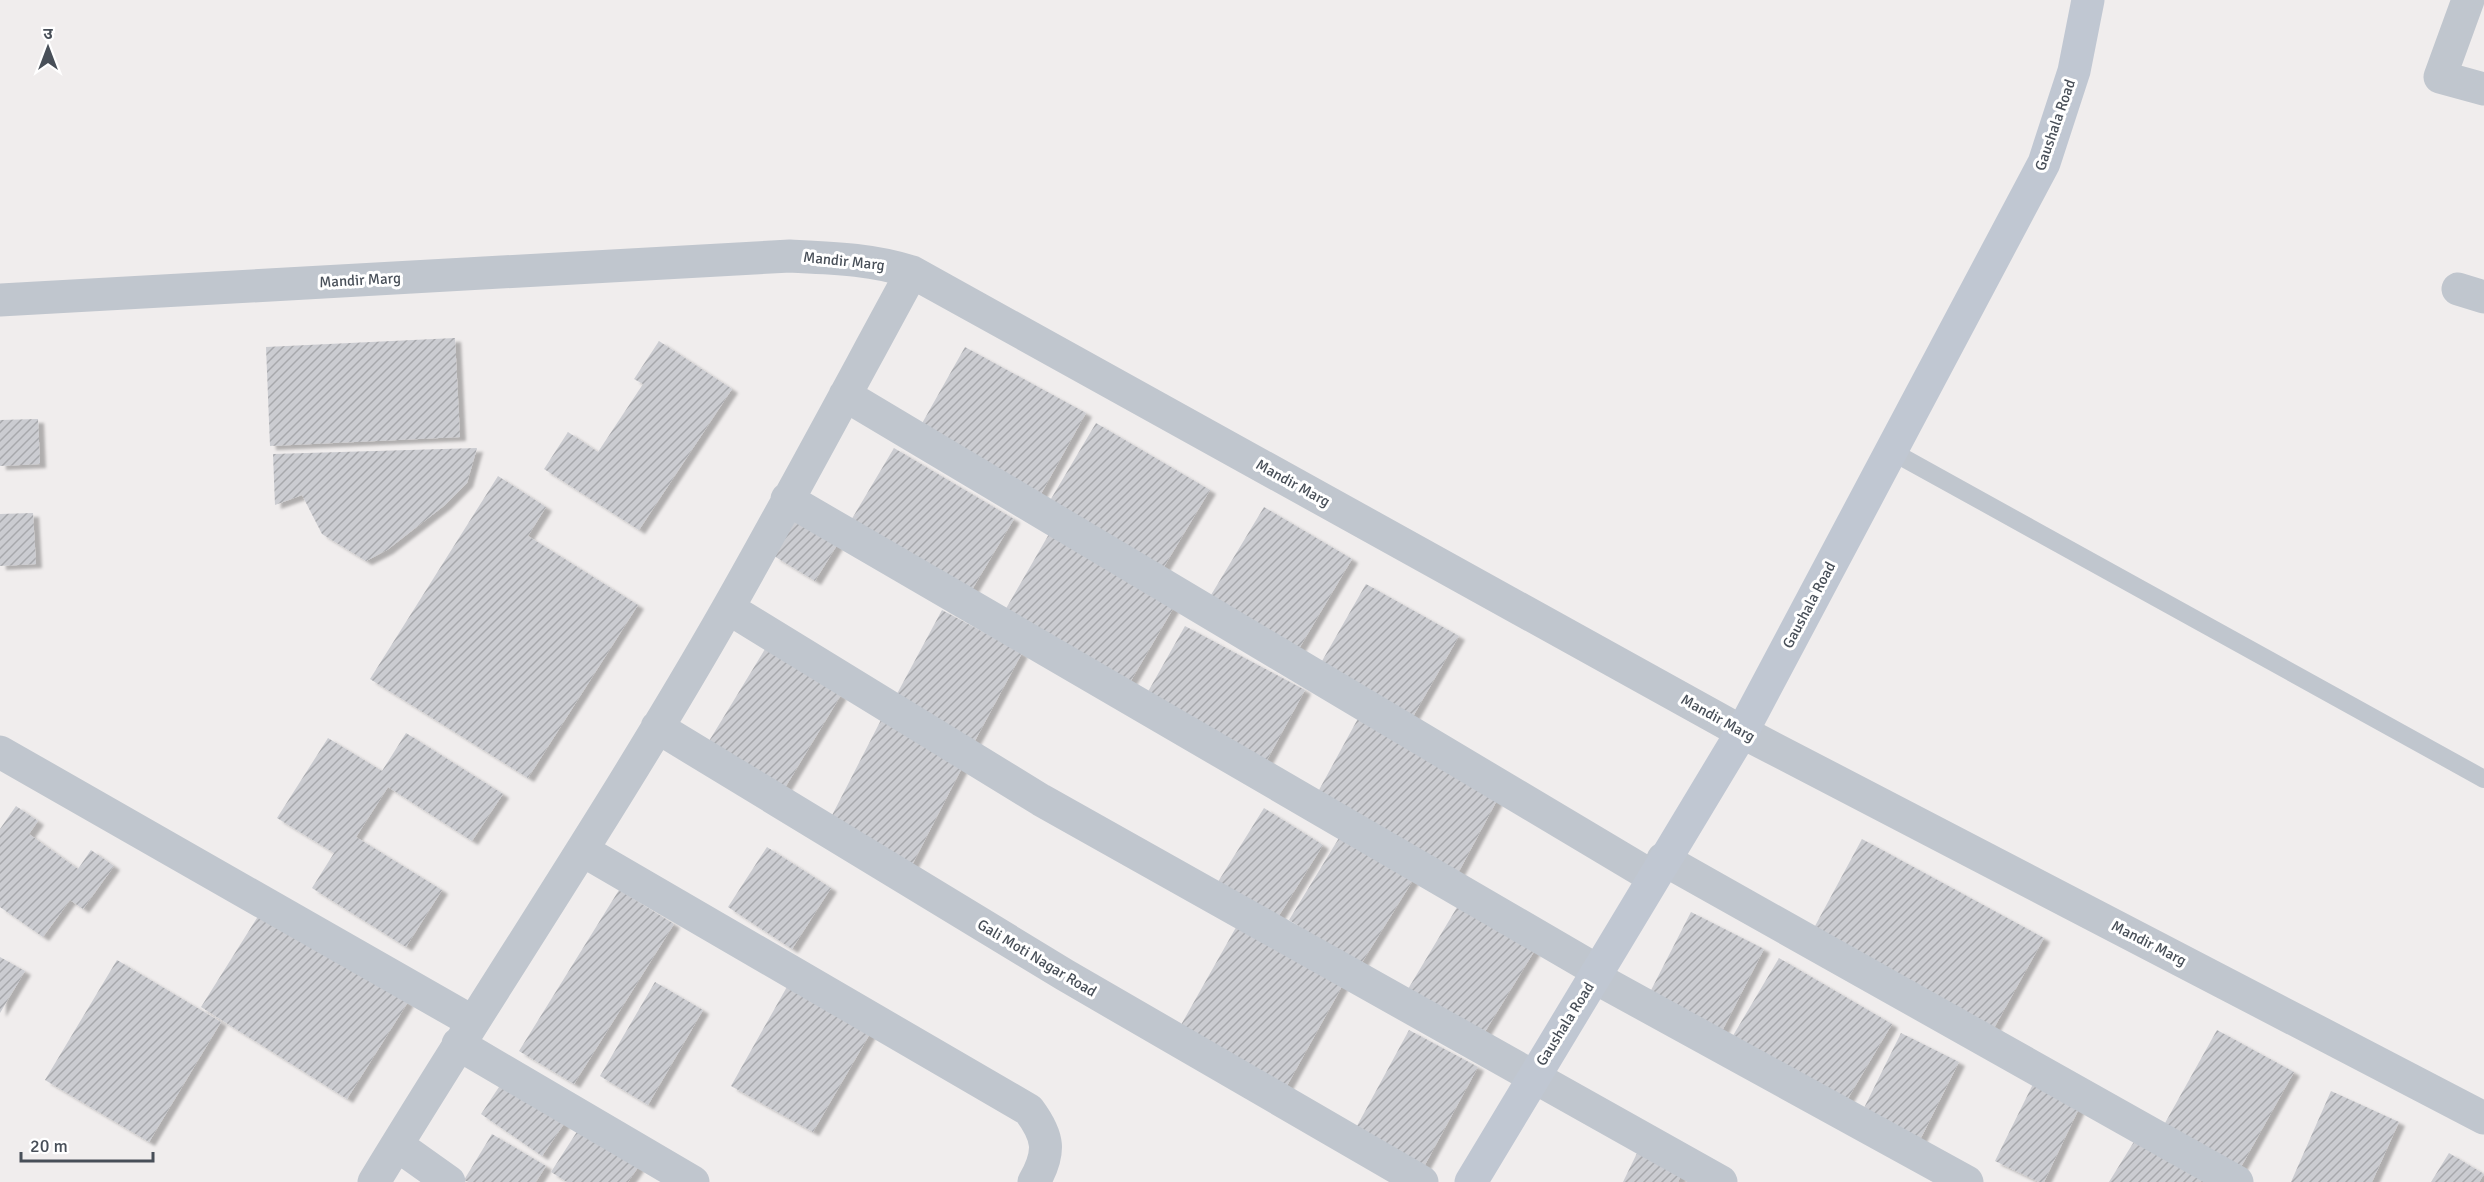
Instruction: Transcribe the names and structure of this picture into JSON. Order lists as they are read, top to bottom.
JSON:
{
  "streets": {
    "street": ["Gaushala Road", "Mandir Marg", "Gali Moti Nagar Road"]
  },
  "crossings": [
    ["Gaushala Road", "Mandir Marg"]
  ],
  "scale_bar": "20 m",
  "north": "top"
}
